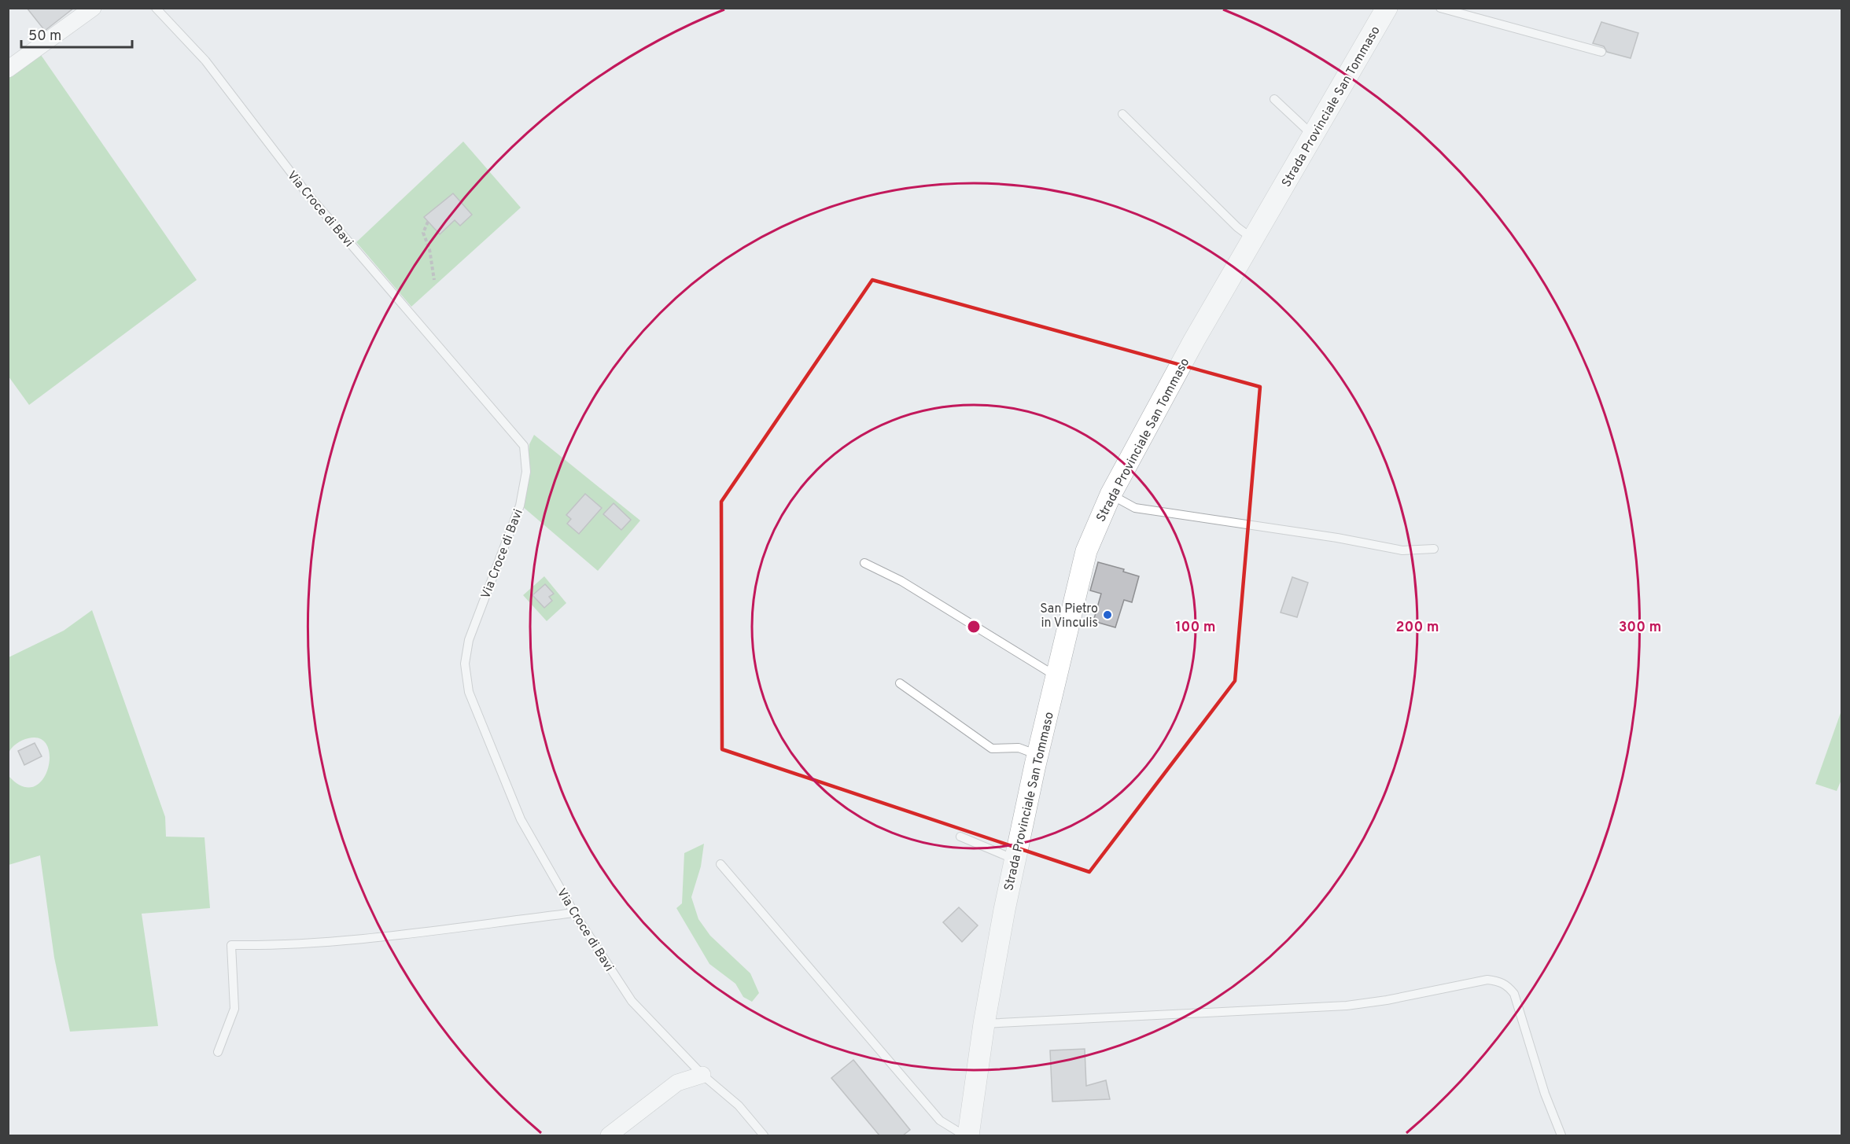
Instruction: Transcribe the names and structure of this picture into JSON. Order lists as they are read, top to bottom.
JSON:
{
  "streets": {
    "street": ["Strada Provinciale San Tommaso"],
    "lane": ["Via Croce di Bavi"]
  },
  "places": ["San Pietro in Vinculis"],
  "scale_bar": "50 m",
  "rings": ["100 m", "200 m", "300 m"]
}
